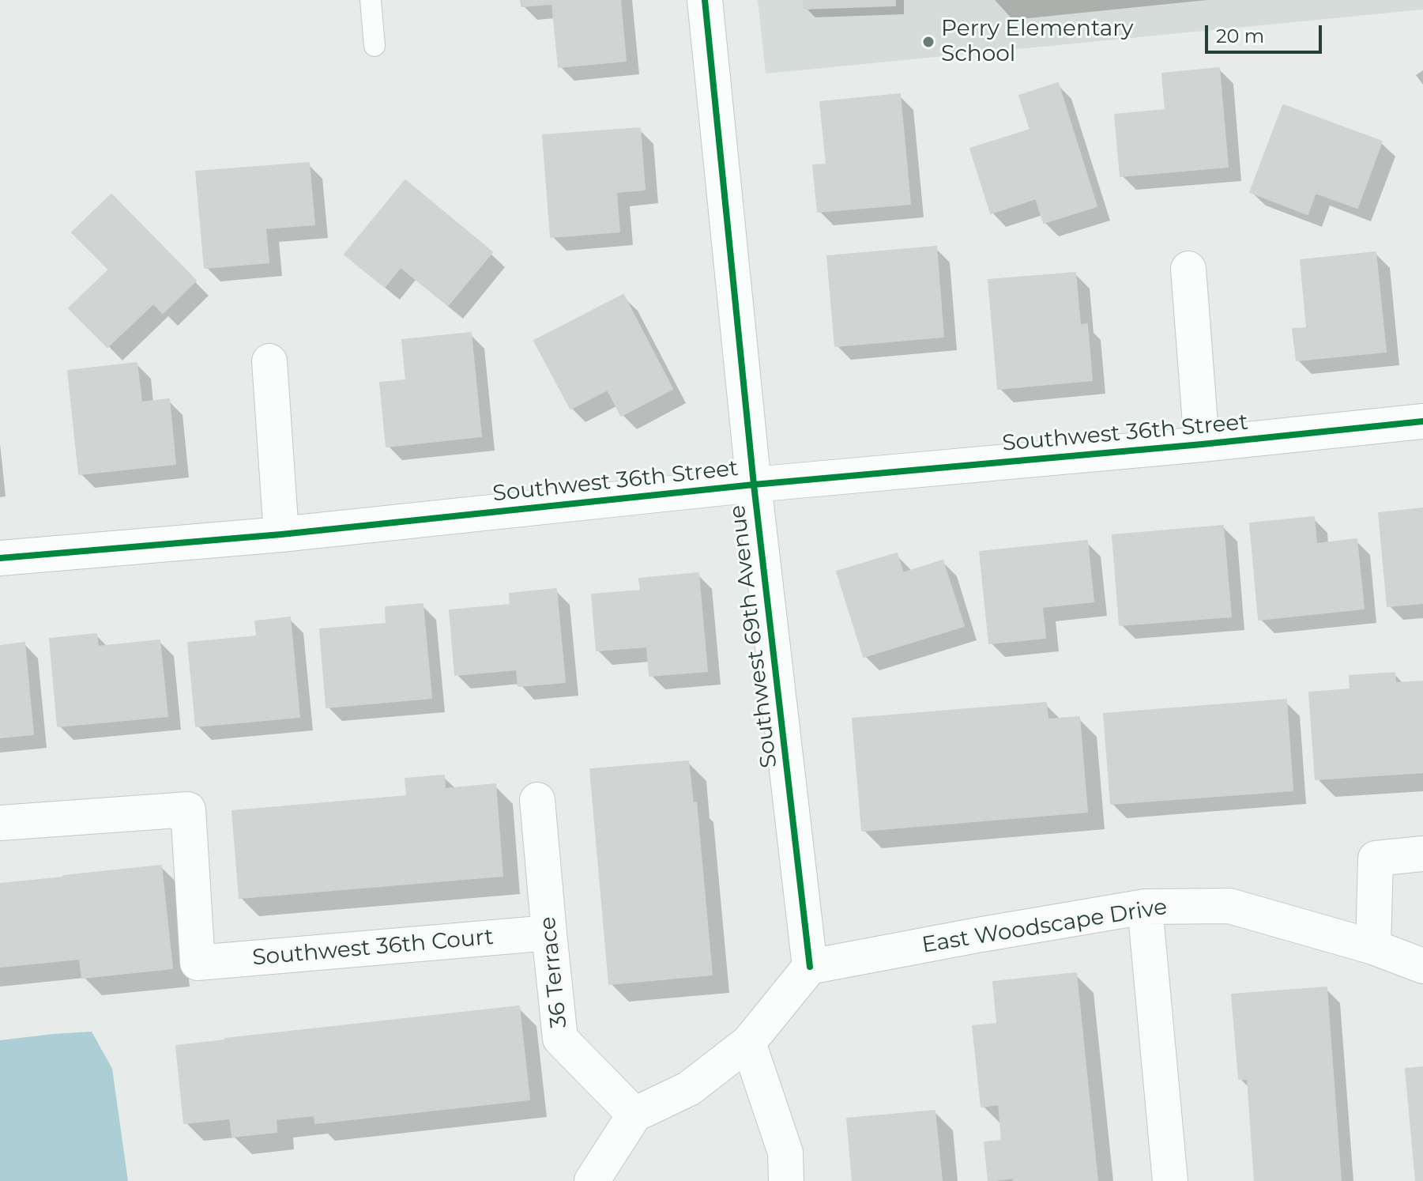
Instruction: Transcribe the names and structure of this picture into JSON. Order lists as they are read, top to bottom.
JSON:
{
  "streets": {
    "street": [
      "Southwest 36th Street",
      "Southwest 69th Avenue",
      "East Woodscape Drive",
      "Southwest 36th Court",
      "36 Terrace"
    ]
  },
  "crossings": [
    ["Southwest 36th Street", "Southwest 69th Avenue"],
    ["Southwest 69th Avenue", "East Woodscape Drive"],
    ["Southwest 36th Court", "36 Terrace"]
  ],
  "places": ["Perry Elementary School"],
  "scale_bar": "20 m"
}
